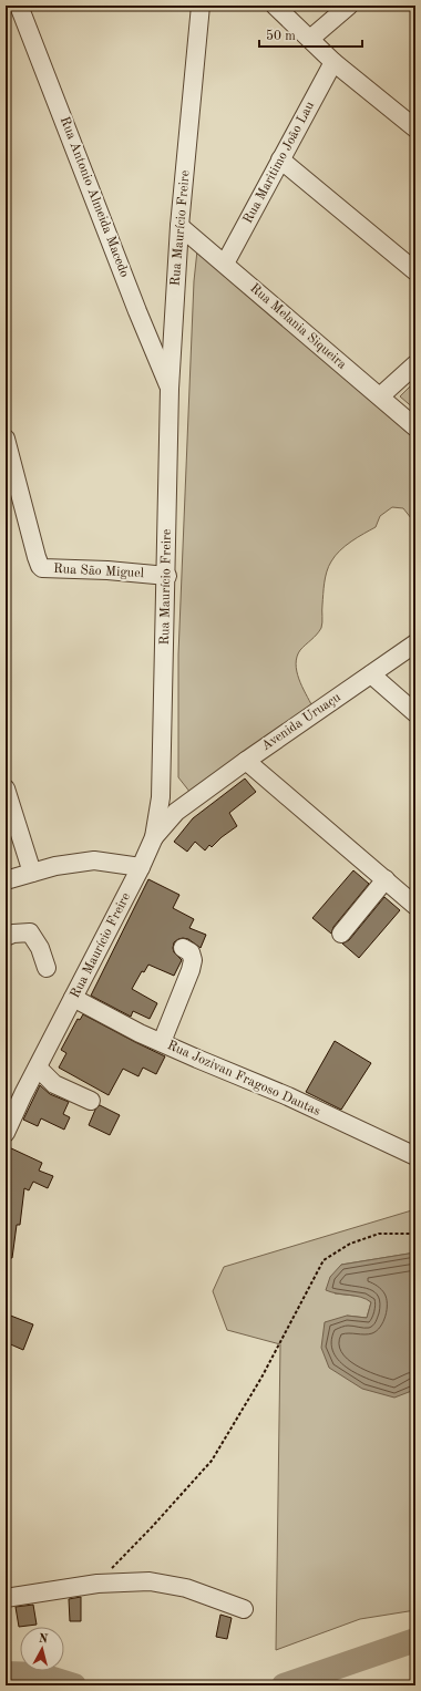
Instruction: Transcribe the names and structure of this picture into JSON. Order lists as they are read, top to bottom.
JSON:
{
  "streets": {
    "street": [
      "Rua Maritimo João Lau",
      "Rua Antonio Almeida Macedo",
      "Rua Maurício Freire",
      "Rua Melania Siqueira",
      "Rua São Miguel",
      "Avenida Uruaçu",
      "Rua Jozivan Fragoso Dantas"
    ]
  },
  "crossings": [
    ["Rua Maritimo João Lau", "Rua Melania Siqueira"],
    ["Rua Antonio Almeida Macedo", "Rua Maurício Freire"],
    ["Rua Maurício Freire", "Rua Melania Siqueira"],
    ["Rua Maurício Freire", "Rua São Miguel"],
    ["Rua Maurício Freire", "Avenida Uruaçu"],
    ["Rua Maurício Freire", "Rua Jozivan Fragoso Dantas"]
  ],
  "scale_bar": "50 m",
  "north": "top"
}
